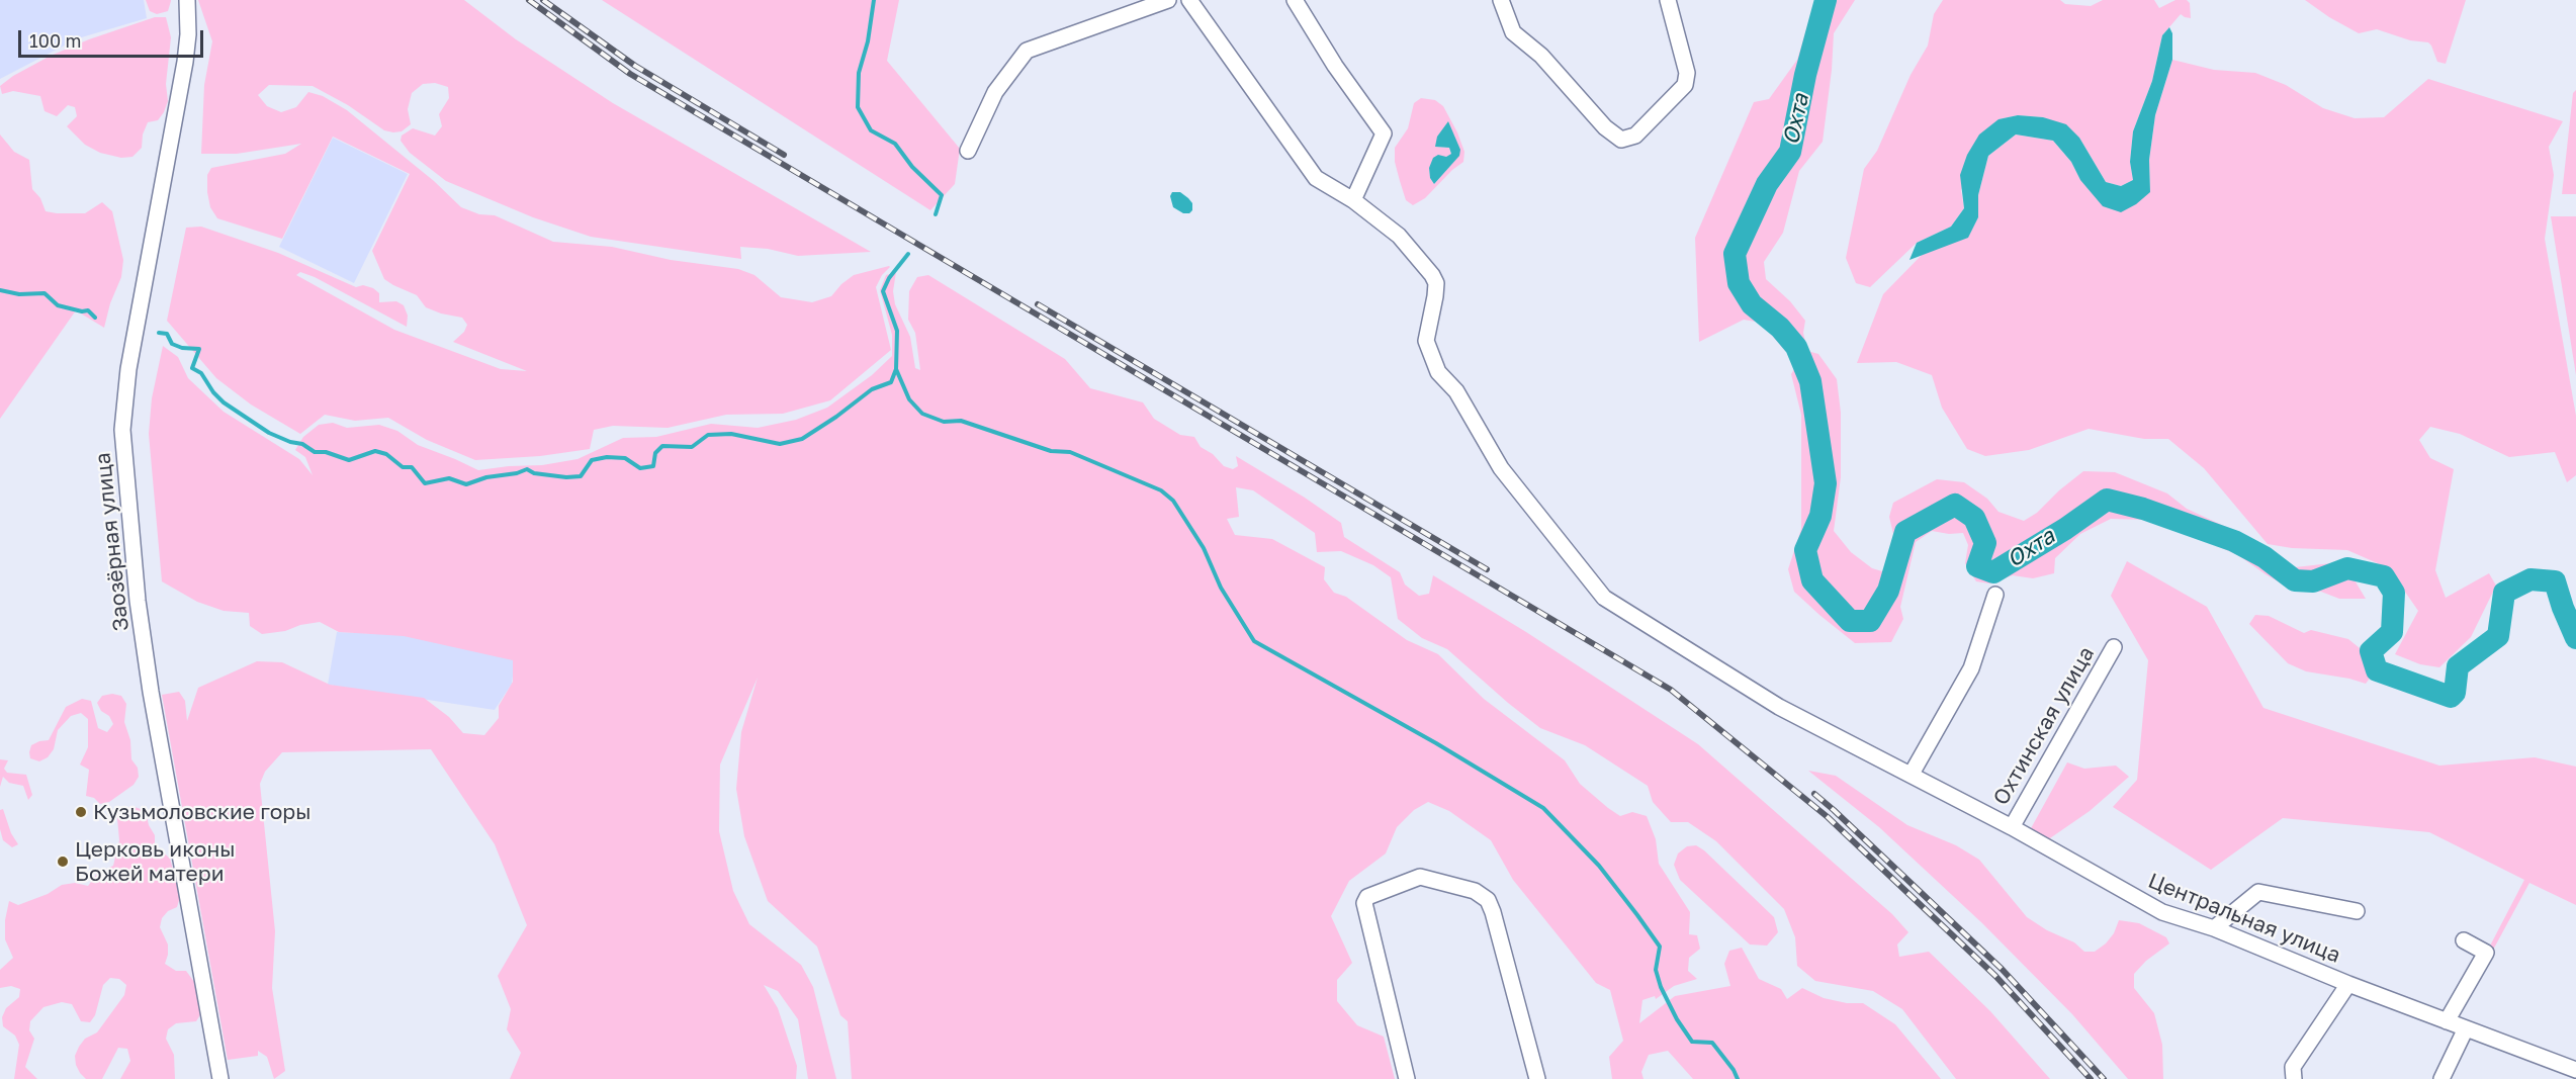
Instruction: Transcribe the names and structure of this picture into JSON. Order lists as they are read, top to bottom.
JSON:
{
  "streets": {
    "street": ["Заозёрная улица", "Охтинская улица", "Центральная улица"]
  },
  "crossings": [
    ["Охтинская улица", "Центральная улица"]
  ],
  "water": ["Охта"],
  "places": ["Кузьмоловские горы", "Церковь иконы Божей матери"],
  "scale_bar": "100 m"
}
